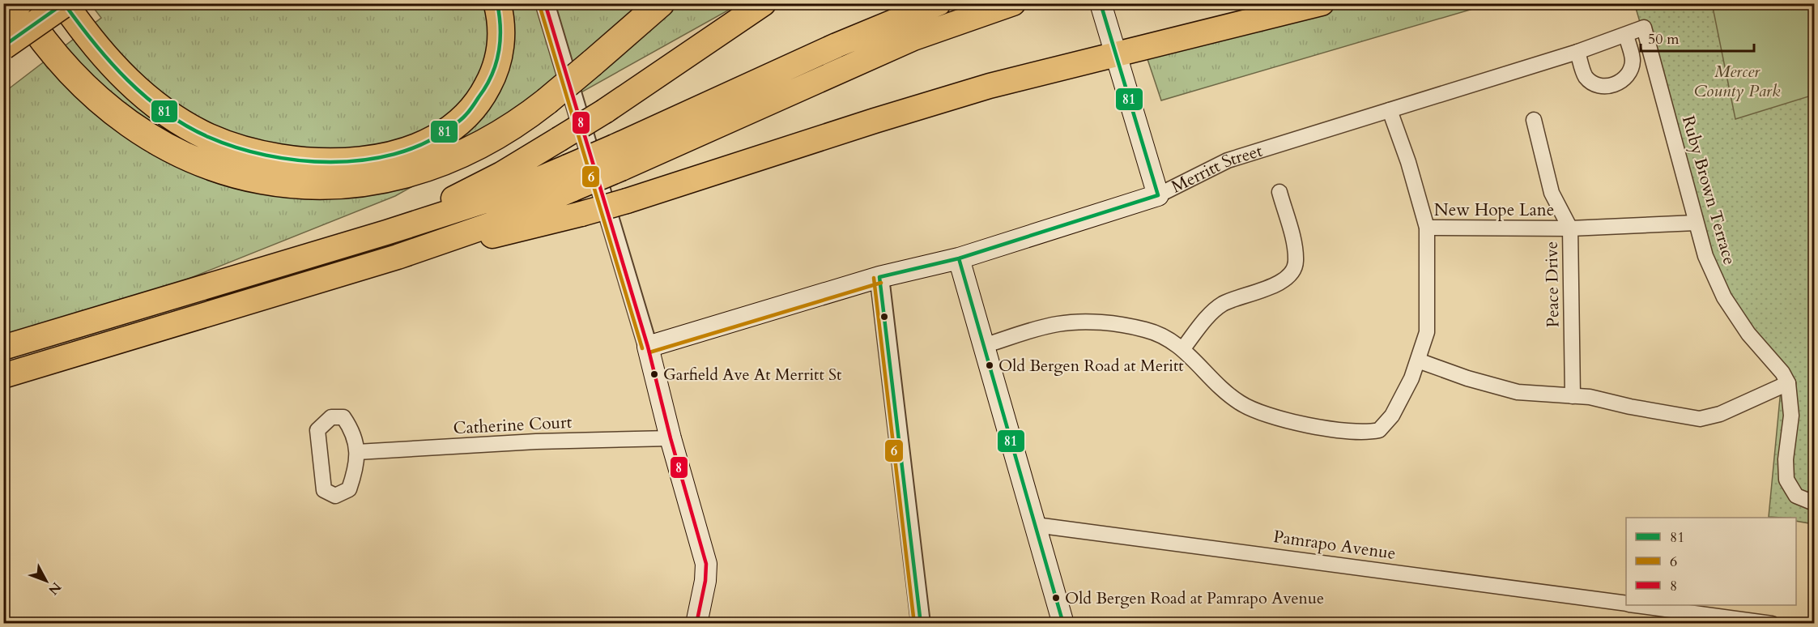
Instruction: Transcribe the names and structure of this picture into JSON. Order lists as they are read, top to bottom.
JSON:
{
  "streets": {
    "main road": ["Merritt Street"],
    "street": [
      "Ruby Brown Terrace",
      "New Hope Lane",
      "Peace Drive",
      "Catherine Court",
      "Pamrapo Avenue"
    ]
  },
  "crossings": [
    ["Merritt Street", "Ruby Brown Terrace"],
    ["Ruby Brown Terrace", "New Hope Lane"],
    ["New Hope Lane", "Peace Drive"]
  ],
  "parks": ["Mercer County Park"],
  "places": ["Old Bergen Road at Meritt", "Garfield Ave At Merritt St", "Old Bergen Road at Pamrapo Avenue"],
  "lines": ["transit line 81", "transit line 8", "transit line 6"],
  "legend": ["81", "6", "8"],
  "scale_bar": "50 m",
  "north": "bottom right"
}
